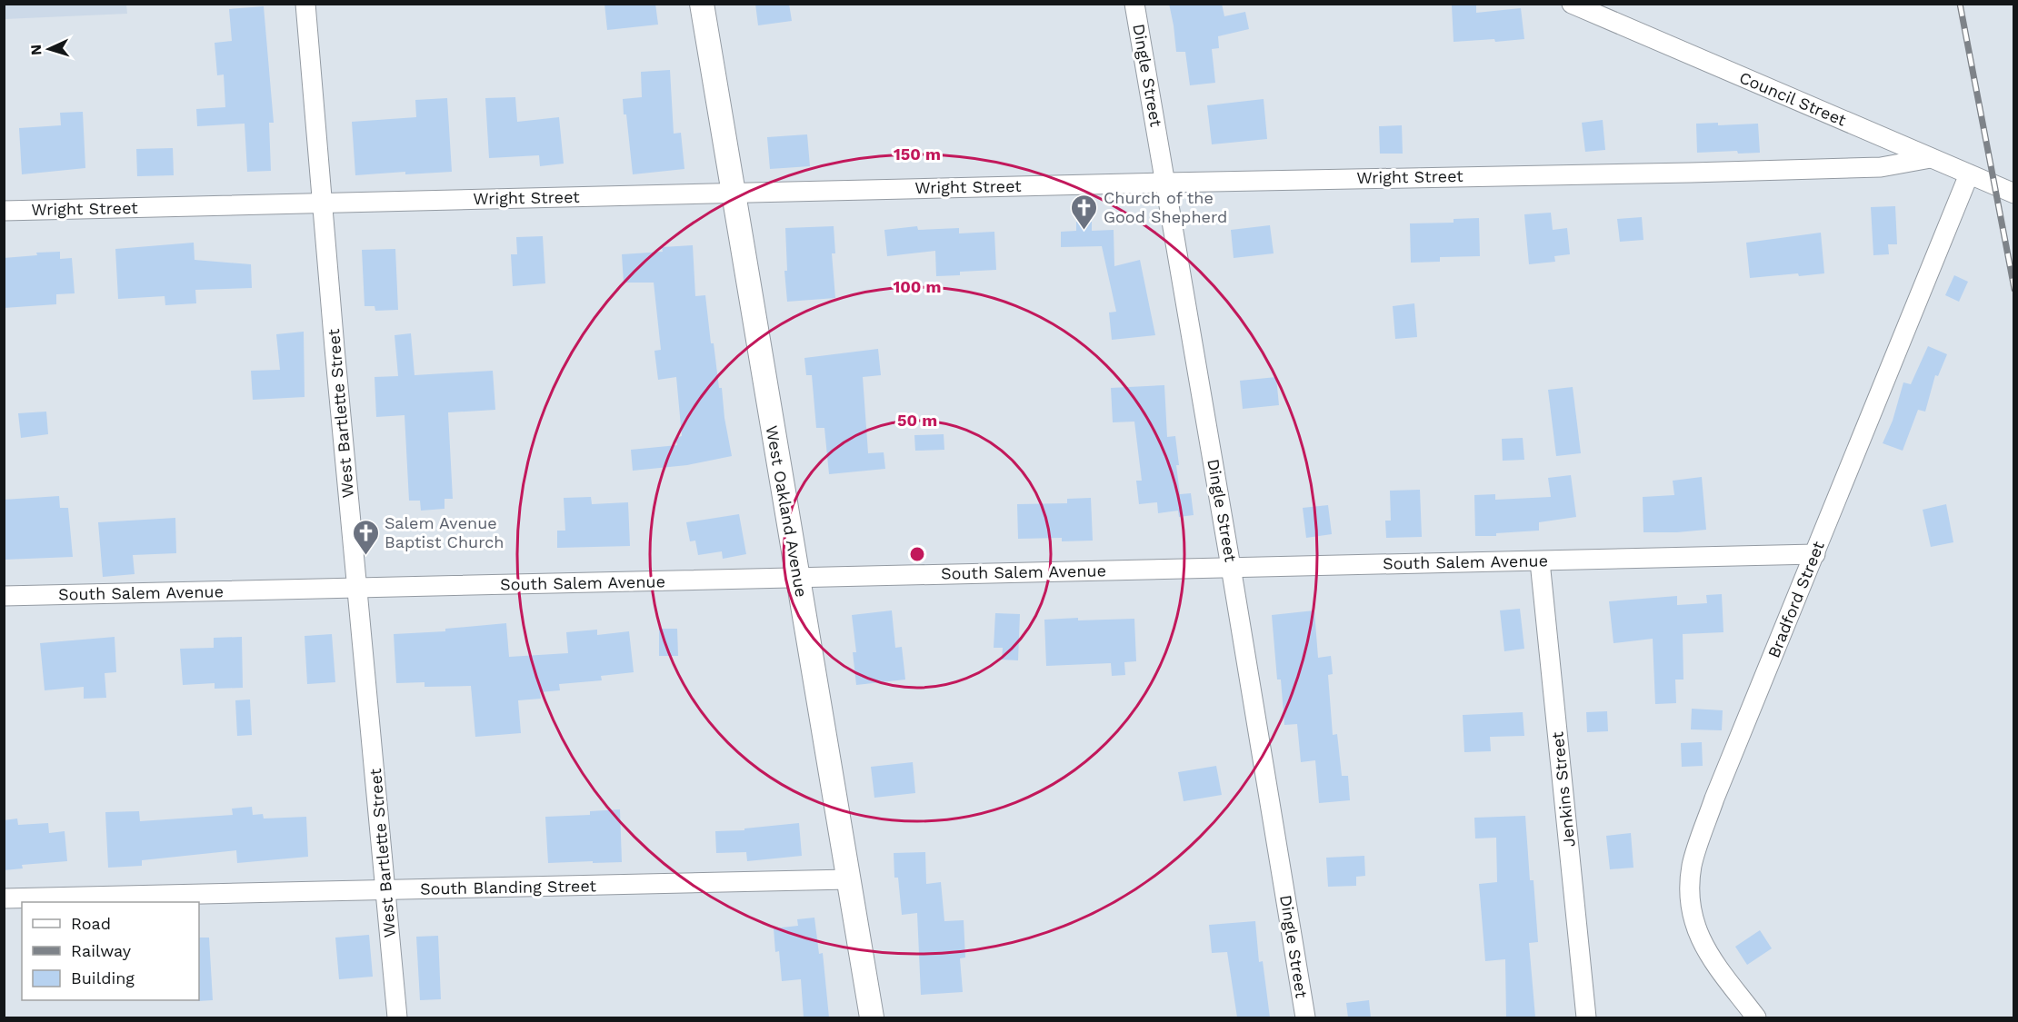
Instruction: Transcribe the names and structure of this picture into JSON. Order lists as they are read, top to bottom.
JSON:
{
  "streets": {
    "street": [
      "Dingle Street",
      "Council Street",
      "Wright Street",
      "West Bartlette Street",
      "West Oakland Avenue",
      "South Salem Avenue",
      "Bradford Street",
      "Jenkins Street",
      "South Blanding Street"
    ]
  },
  "crossings": [
    ["Dingle Street", "Wright Street"],
    ["Dingle Street", "South Salem Avenue"],
    ["Council Street", "Wright Street"],
    ["Council Street", "Bradford Street"],
    ["Wright Street", "West Bartlette Street"],
    ["Wright Street", "West Oakland Avenue"],
    ["West Bartlette Street", "South Salem Avenue"],
    ["West Bartlette Street", "South Blanding Street"],
    ["West Oakland Avenue", "South Salem Avenue"],
    ["West Oakland Avenue", "South Blanding Street"],
    ["South Salem Avenue", "Bradford Street"],
    ["South Salem Avenue", "Jenkins Street"]
  ],
  "places": {
    "church": ["Church of the Good Shepherd", "Salem Avenue Baptist Church"]
  },
  "legend": ["Road", "Railway", "Building"],
  "north": "left",
  "rings": ["150 m", "100 m", "50 m"]
}
